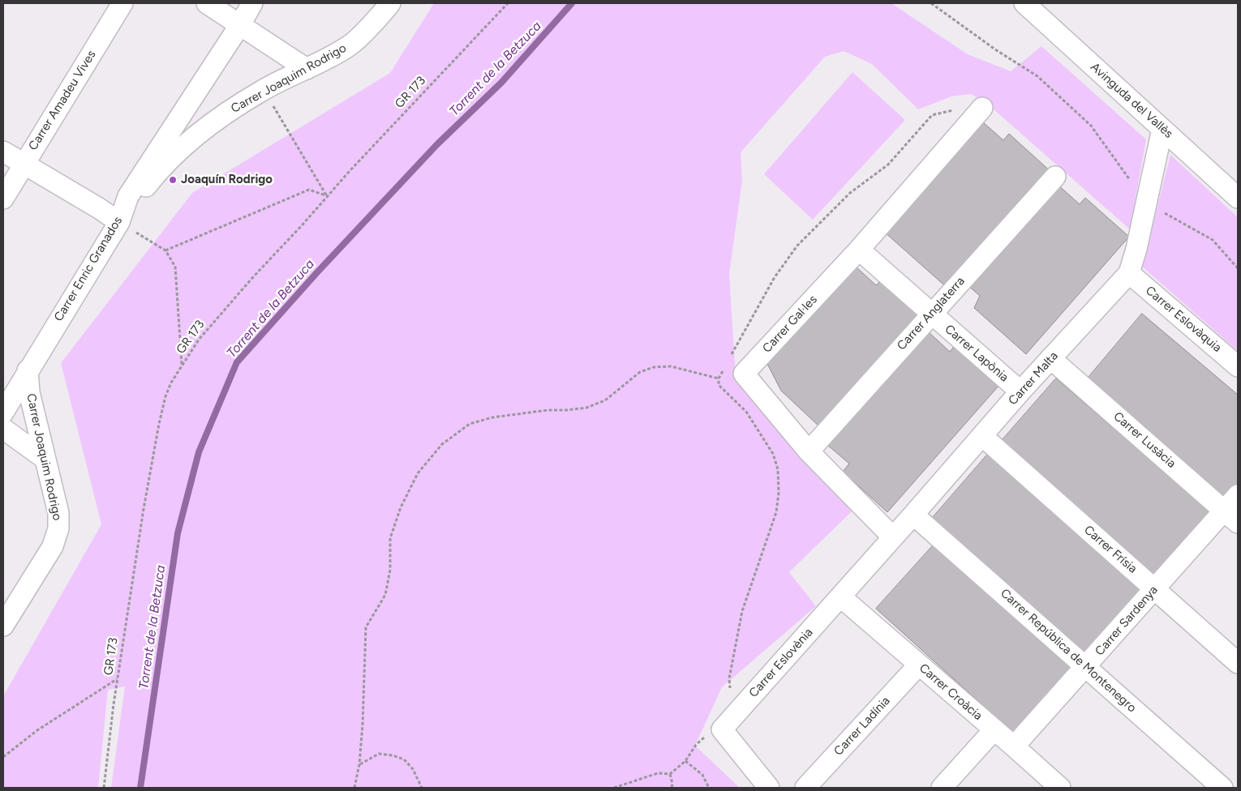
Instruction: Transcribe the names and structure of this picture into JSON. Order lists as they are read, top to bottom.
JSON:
{
  "streets": {
    "street": [
      "Carrer Joaquim Rodrigo",
      "Carrer Amadeu Vives",
      "Avinguda del Vallès",
      "Carrer Enric Granados",
      "Carrer Anglaterra",
      "Carrer Eslovàquia",
      "Carrer Gal·les",
      "Carrer Lapònia",
      "Carrer Malta",
      "Carrer Lusàcia",
      "Carrer Frísia",
      "Carrer Sardenya",
      "Carrer República de Montenegro",
      "Carrer Eslovènia",
      "Carrer Croàcia",
      "Carrer Ladínia"
    ],
    "path": ["GR 173"]
  },
  "crossings": [
    ["Carrer Joaquim Rodrigo", "Carrer Enric Granados"],
    ["Avinguda del Vallès", "Carrer Malta"],
    ["Carrer Anglaterra", "Carrer Gal·les"],
    ["Carrer Anglaterra", "Carrer Lapònia"],
    ["Carrer Eslovàquia", "Carrer Malta"],
    ["Carrer Gal·les", "Carrer Lapònia"],
    ["Carrer Gal·les", "Carrer Malta"],
    ["Carrer Lapònia", "Carrer Malta"],
    ["Carrer Malta", "Carrer Lusàcia"],
    ["Carrer Malta", "Carrer Frísia"],
    ["Carrer Malta", "Carrer República de Montenegro"],
    ["Carrer Malta", "Carrer Eslovènia"],
    ["Carrer Malta", "Carrer Croàcia"],
    ["Carrer Lusàcia", "Carrer Sardenya"],
    ["Carrer Frísia", "Carrer Sardenya"],
    ["Carrer Sardenya", "Carrer República de Montenegro"],
    ["Carrer Sardenya", "Carrer Croàcia"],
    ["Carrer Eslovènia", "Carrer Croàcia"],
    ["Carrer Croàcia", "Carrer Ladínia"]
  ],
  "water": ["Torrent de la Betzuca"],
  "places": ["Joaquín Rodrigo"]
}
